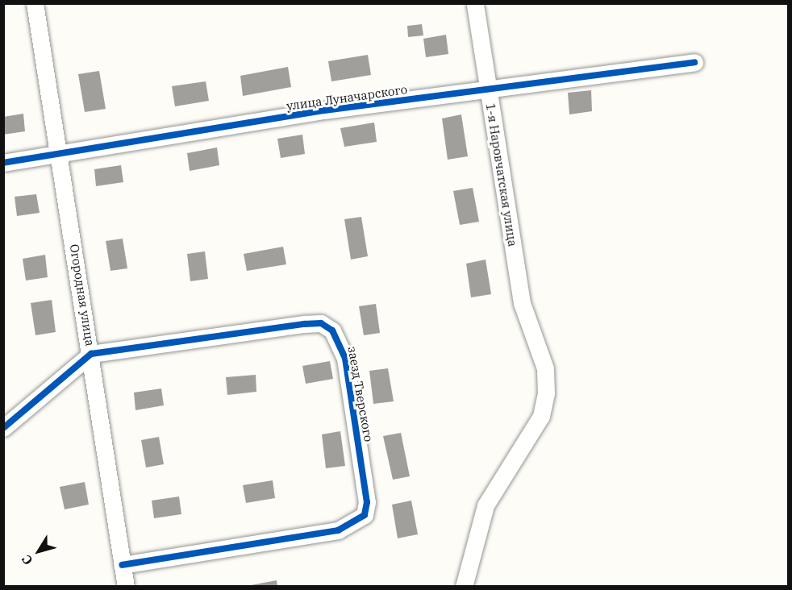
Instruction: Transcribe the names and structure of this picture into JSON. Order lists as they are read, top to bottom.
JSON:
{
  "streets": {
    "street": [
      "улица Луначарского",
      "1-я Наровчатская улица",
      "Огородная улица",
      "заезд Тверского"
    ]
  },
  "crossings": [
    ["улица Луначарского", "1-я Наровчатская улица"],
    ["улица Луначарского", "Огородная улица"],
    ["Огородная улица", "заезд Тверского"]
  ],
  "north": "bottom left"
}
